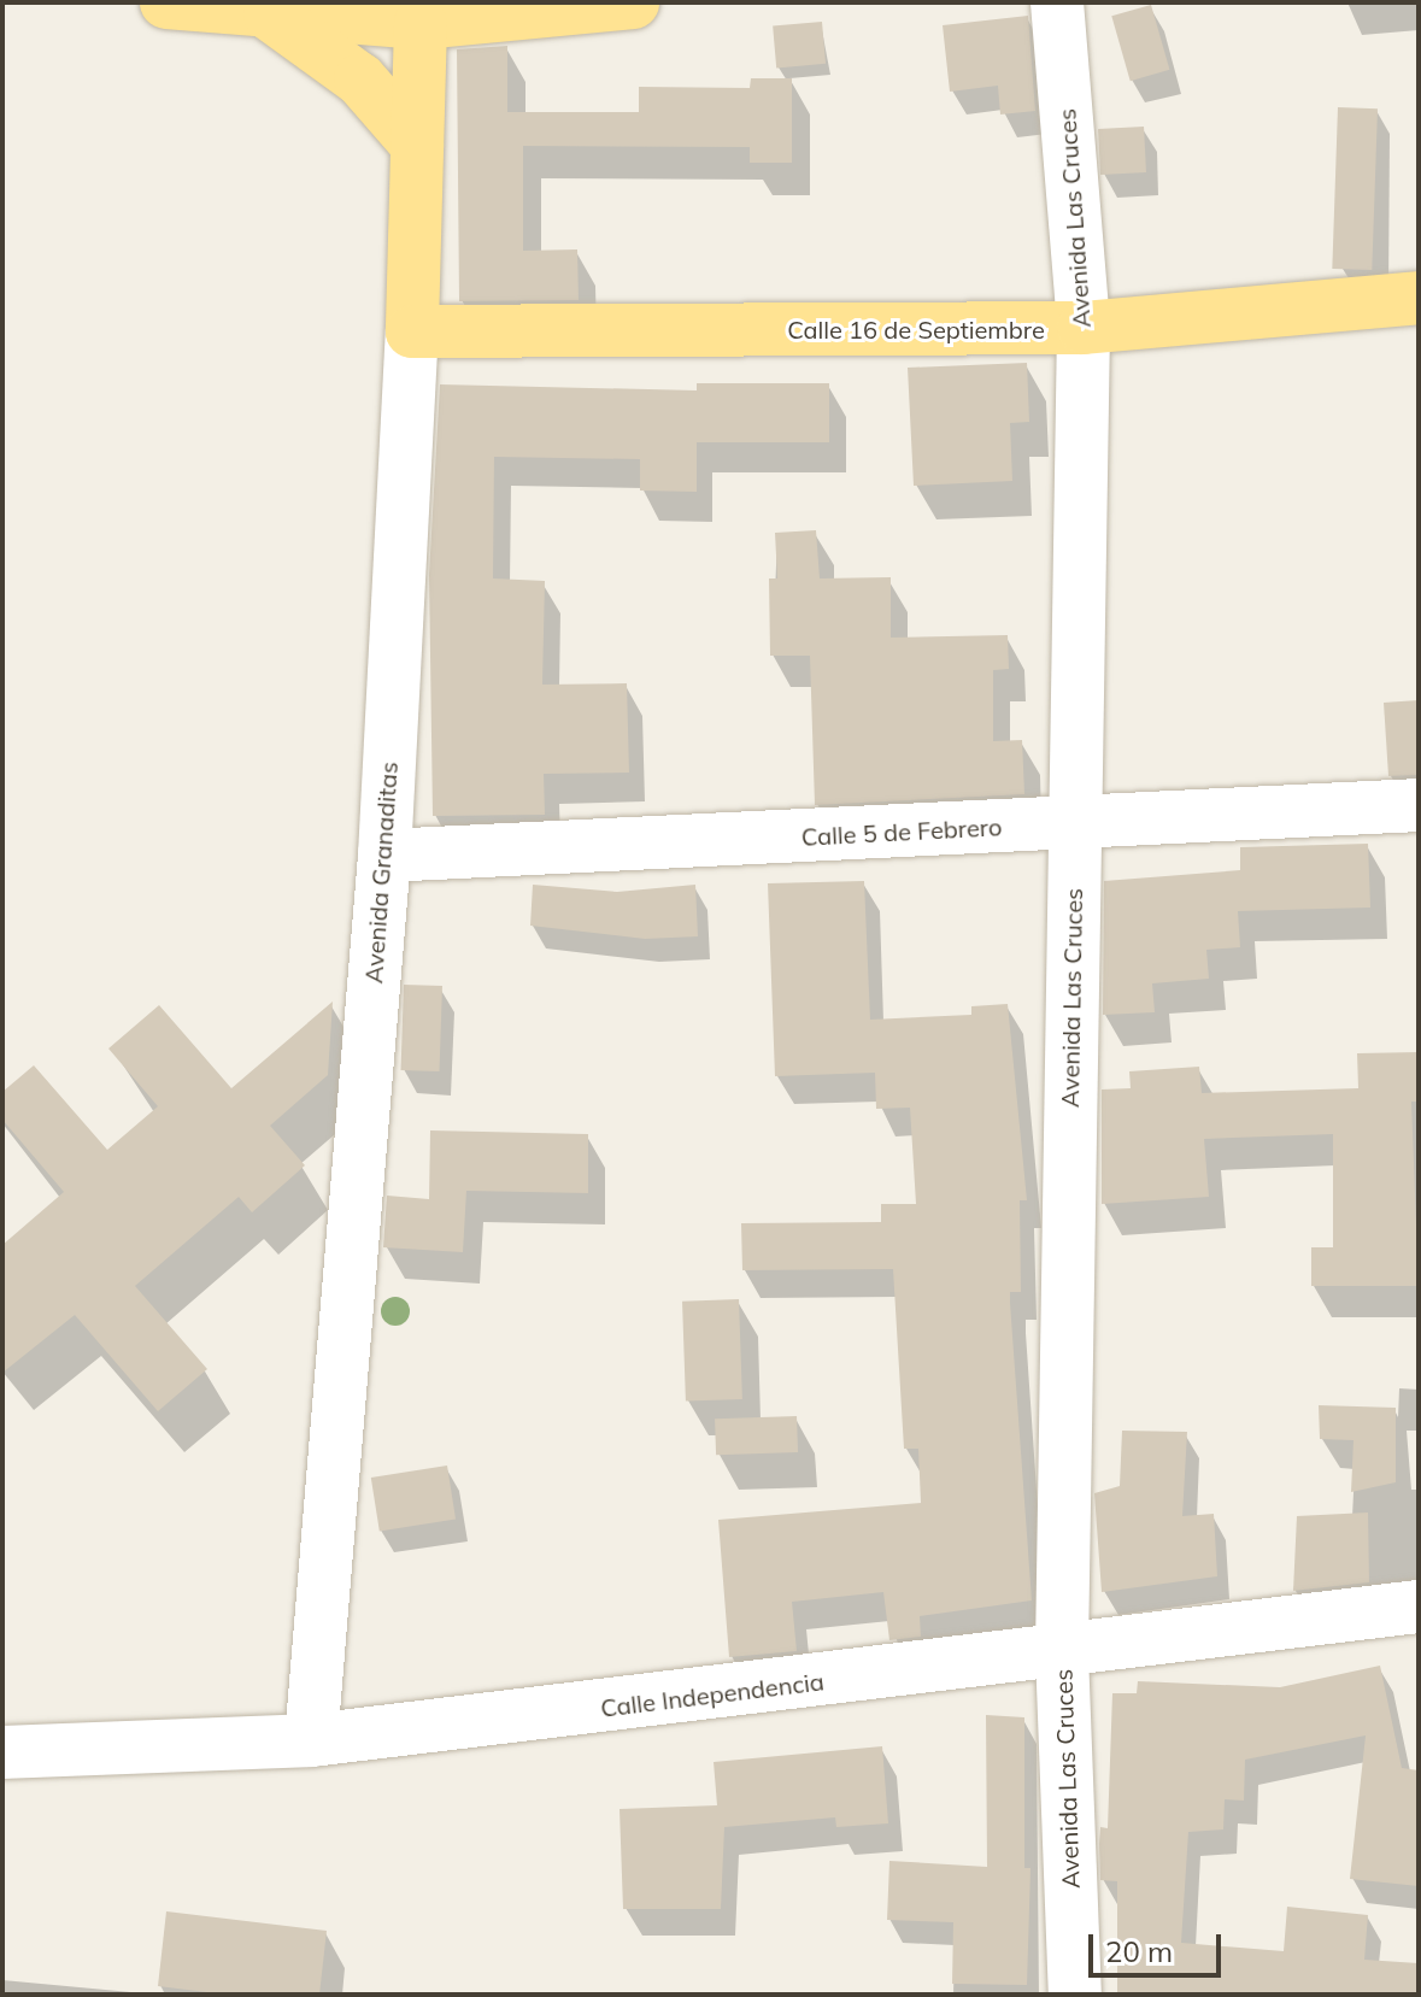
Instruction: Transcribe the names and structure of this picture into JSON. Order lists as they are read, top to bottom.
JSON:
{
  "streets": {
    "main road": ["Calle 16 de Septiembre", "Avenida Granaditas"],
    "street": ["Avenida Las Cruces", "Calle 5 de Febrero", "Calle Independencia"]
  },
  "crossings": [
    ["Avenida Las Cruces", "Calle 16 de Septiembre"],
    ["Avenida Las Cruces", "Calle 5 de Febrero"],
    ["Avenida Las Cruces", "Calle Independencia"],
    ["Calle 16 de Septiembre", "Avenida Granaditas"],
    ["Calle 5 de Febrero", "Avenida Granaditas"],
    ["Avenida Granaditas", "Calle Independencia"]
  ],
  "scale_bar": "20 m"
}
